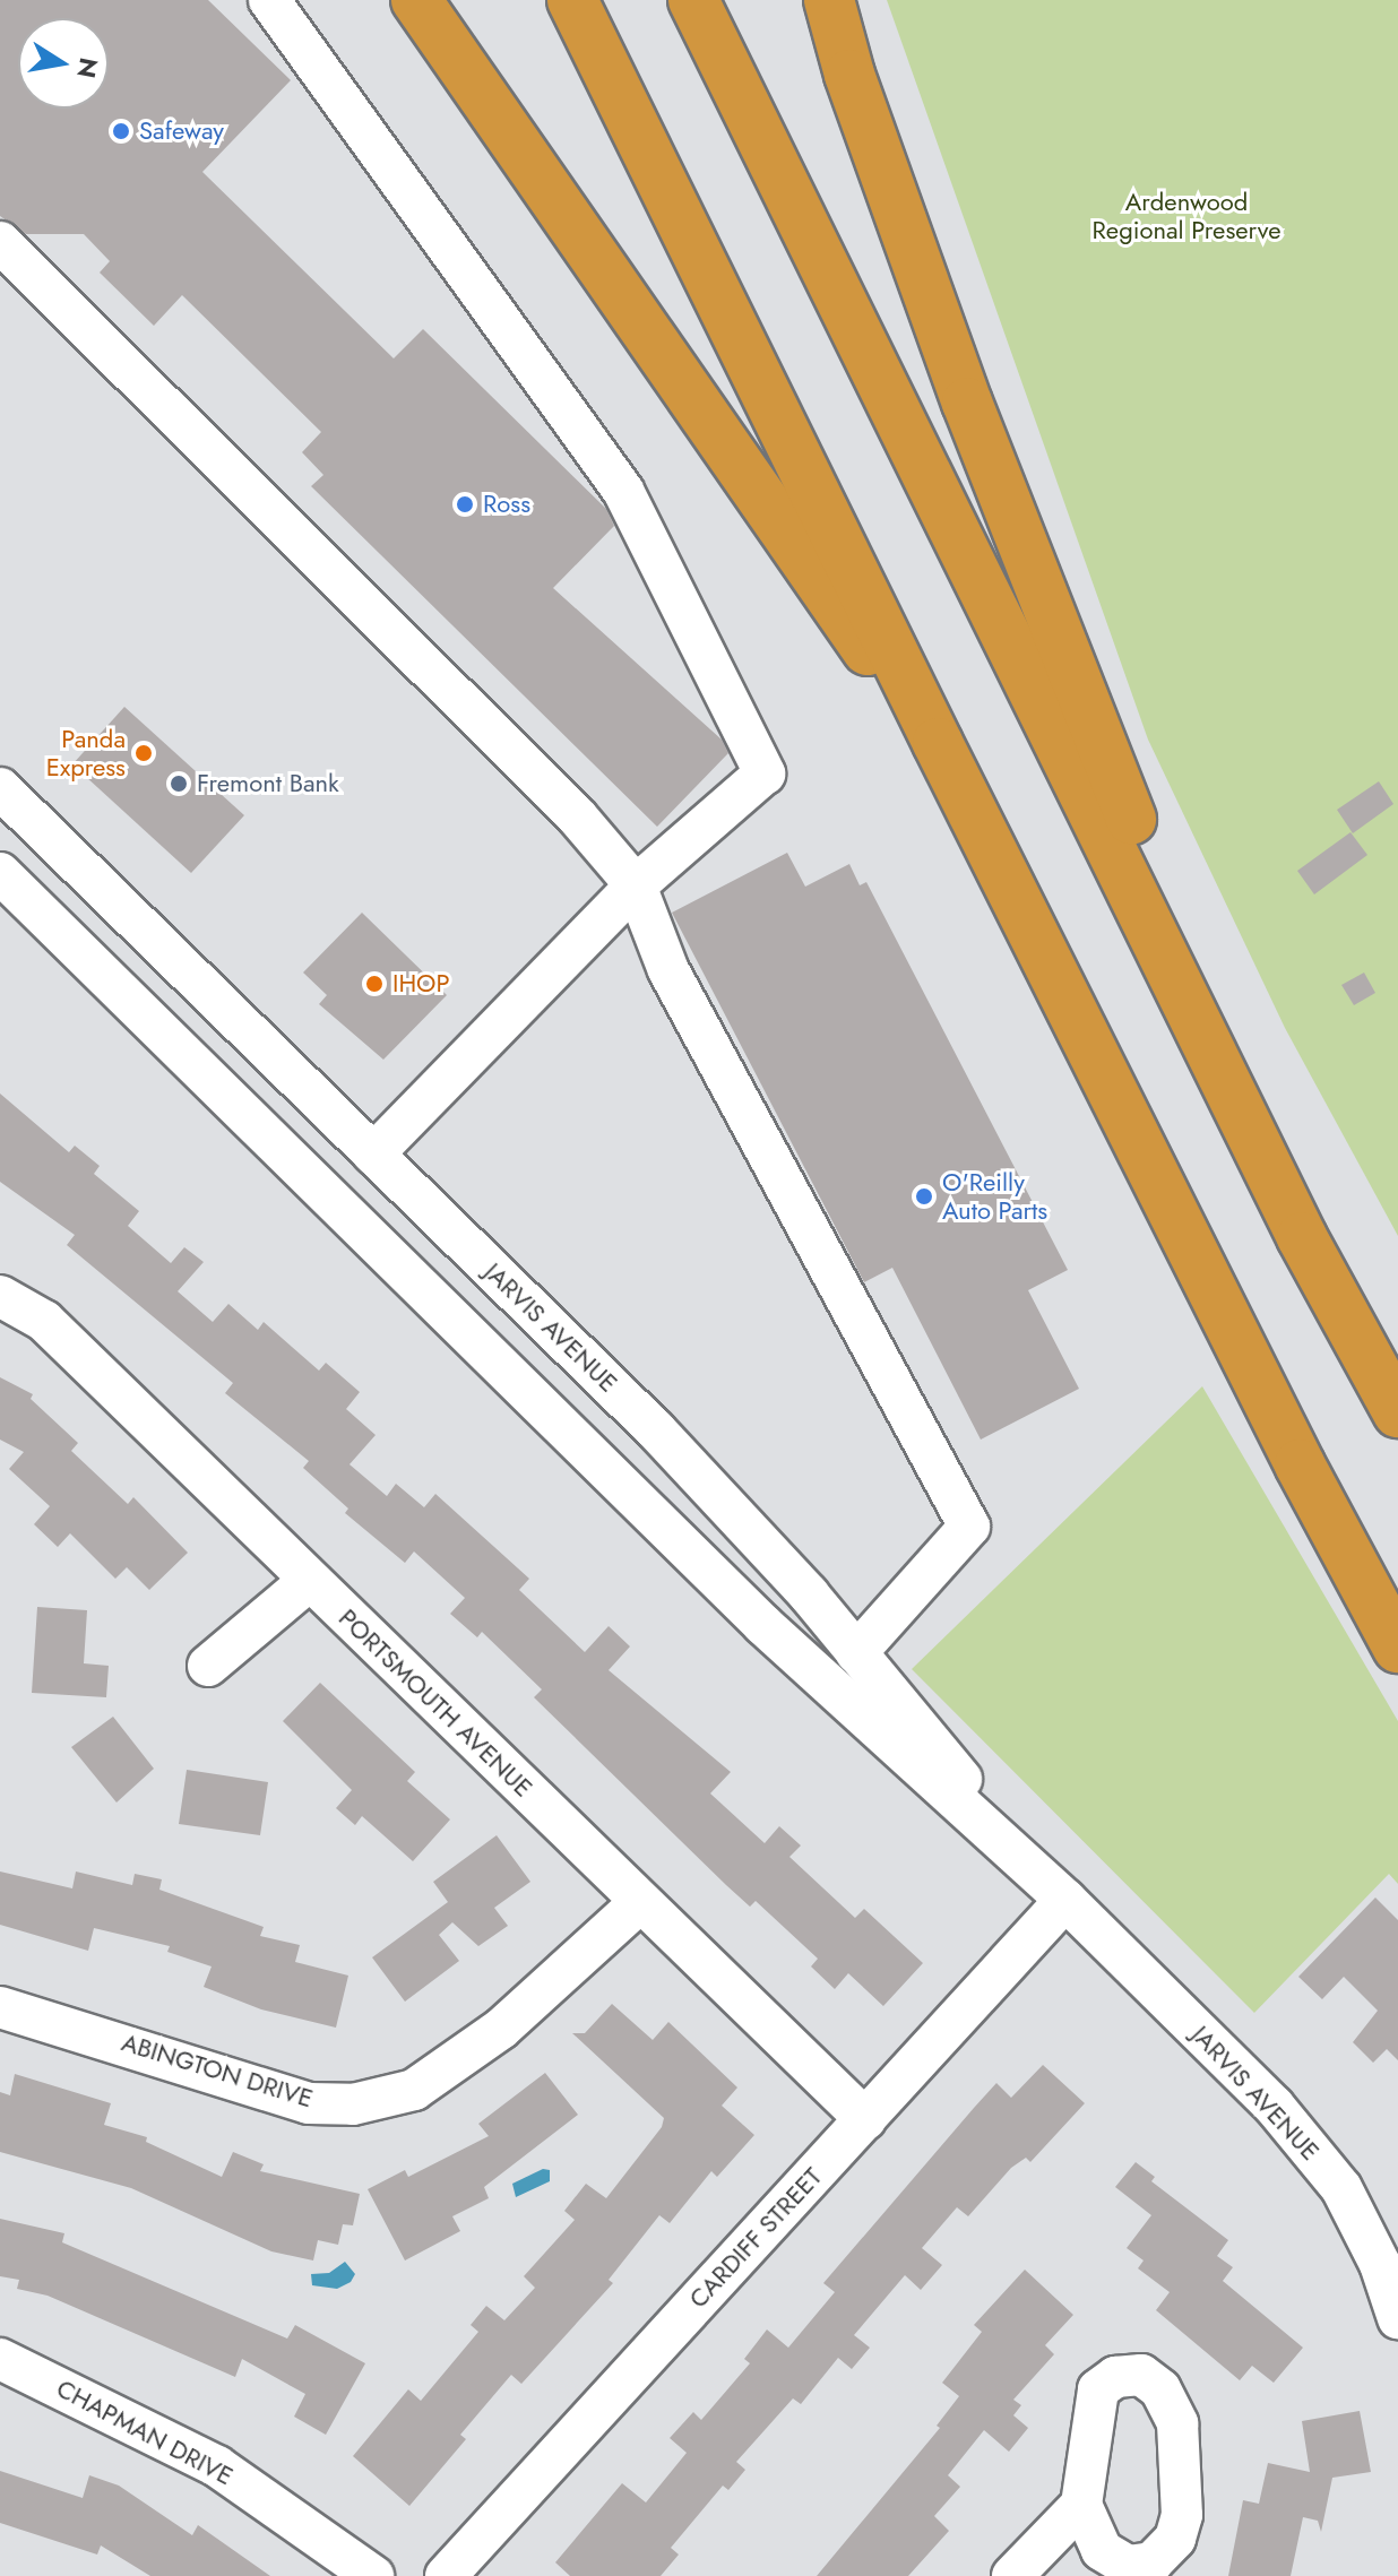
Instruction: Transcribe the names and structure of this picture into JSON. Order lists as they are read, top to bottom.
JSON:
{
  "streets": {
    "street": [
      "JARVIS AVENUE",
      "PORTSMOUTH AVENUE",
      "ABINGTON DRIVE",
      "CARDIFF STREET",
      "CHAPMAN DRIVE"
    ]
  },
  "crossings": [
    ["JARVIS AVENUE", "CARDIFF STREET"],
    ["PORTSMOUTH AVENUE", "ABINGTON DRIVE"],
    ["PORTSMOUTH AVENUE", "CARDIFF STREET"]
  ],
  "parks": ["Ardenwood Regional Preserve"],
  "places": [
    "Safeway",
    "Ross",
    "Panda Express",
    "Fremont Bank",
    "IHOP",
    "O'Reilly Auto Parts"
  ],
  "north": "right"
}
